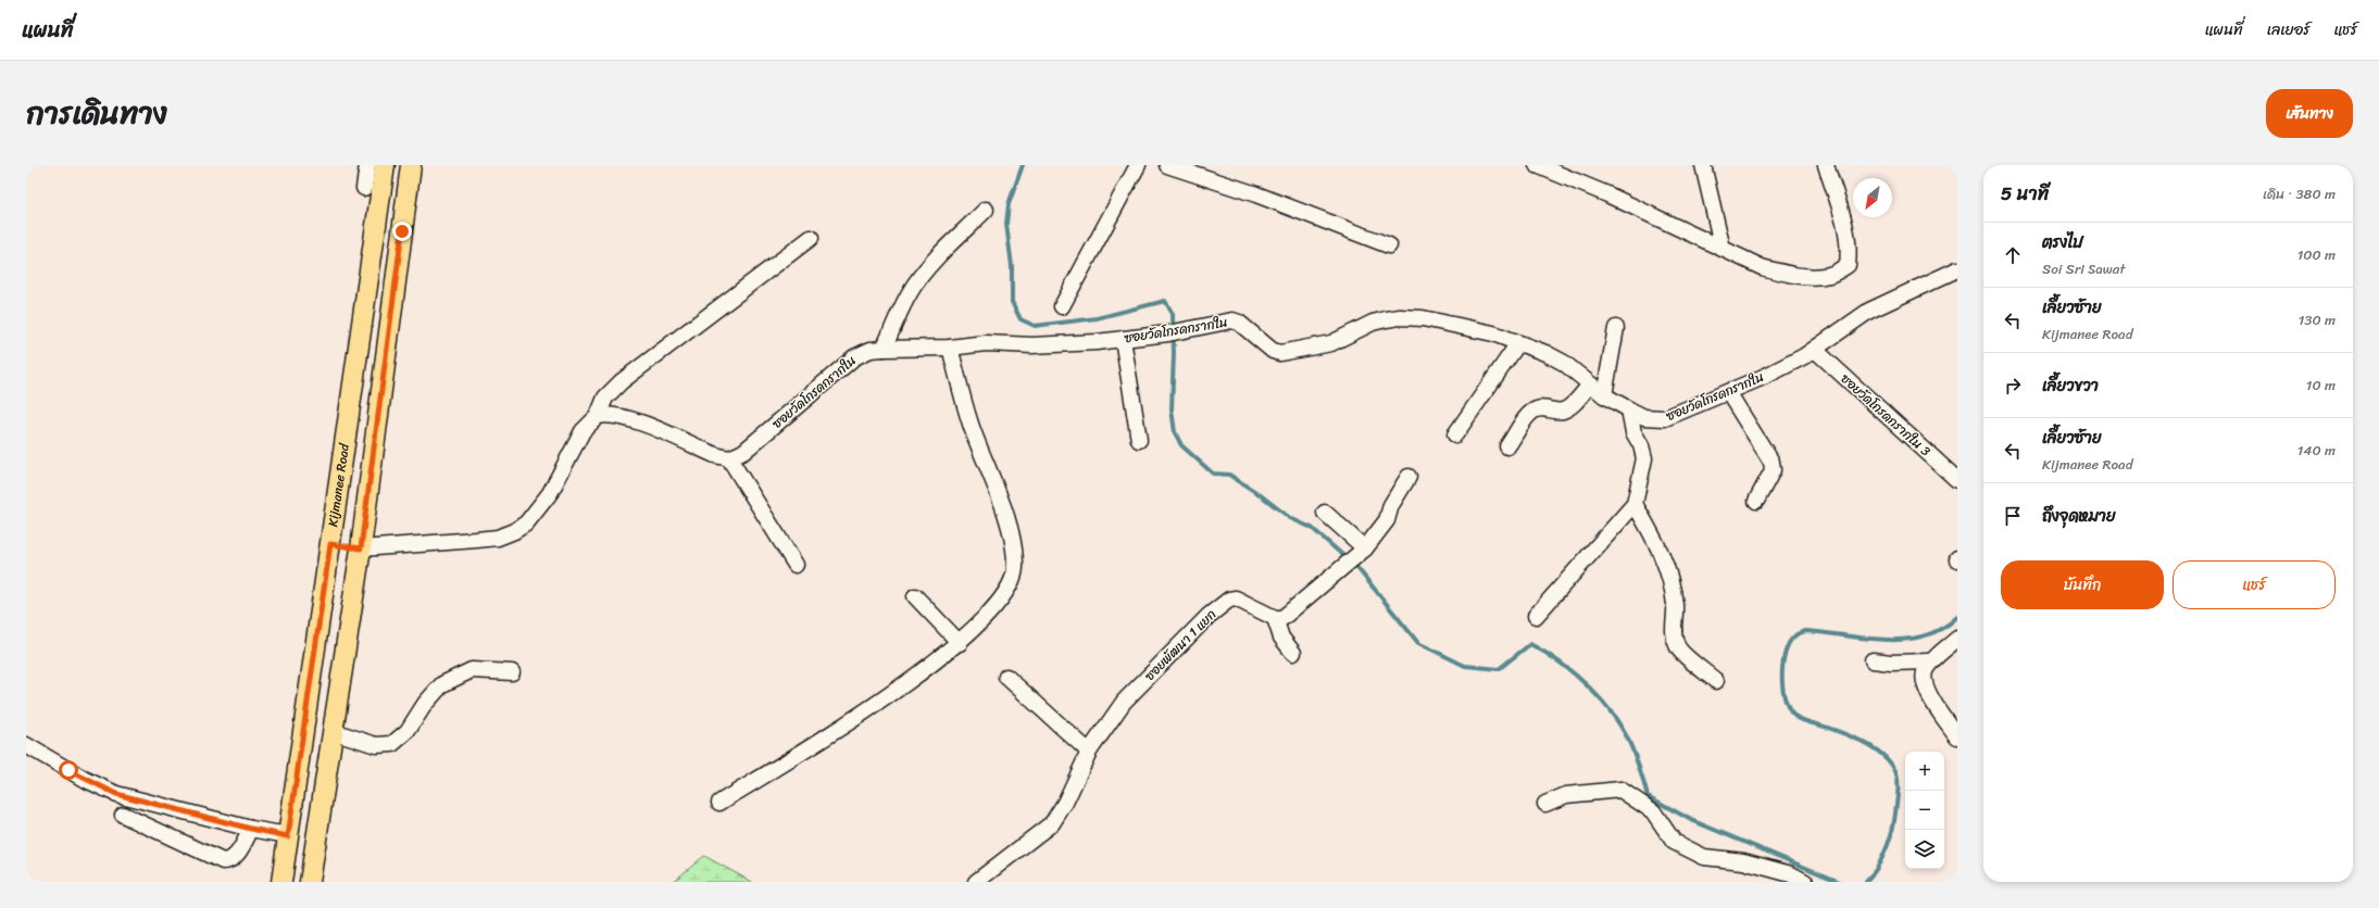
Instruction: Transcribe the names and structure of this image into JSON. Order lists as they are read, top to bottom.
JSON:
{
  "streets": {
    "main road": ["Kijmanee Road"],
    "street": ["ซอยวัดโกรดกรากใน", "ซอยวัดโกรดกรากใน 3", "ซอยพัฒนา 1 แยก"]
  },
  "crossings": [
    ["ซอยวัดโกรดกรากใน", "ซอยวัดโกรดกรากใน 3"]
  ],
  "north": "bottom left",
  "page": {
    "header": "แผนที่",
    "nav": ["แผนที่", "เลเยอร์", "แชร์"],
    "title": "การเดินทาง",
    "buttons": [
      "เส้นทาง",
      ["บันทึก", "แชร์"]
    ],
    "heading": ["5 นาที", "เดิน · 380 m"],
    "list": [
      ["ตรงไป", "Soi Sri Sawat", "100 m"],
      ["เลี้ยวซ้าย", "Kijmanee Road", "130 m"],
      ["เลี้ยวขวา", "10 m"],
      ["เลี้ยวซ้าย", "Kijmanee Road", "140 m"],
      "ถึงจุดหมาย"
    ],
    "map_buttons": ["+", "−"]
  }
}
